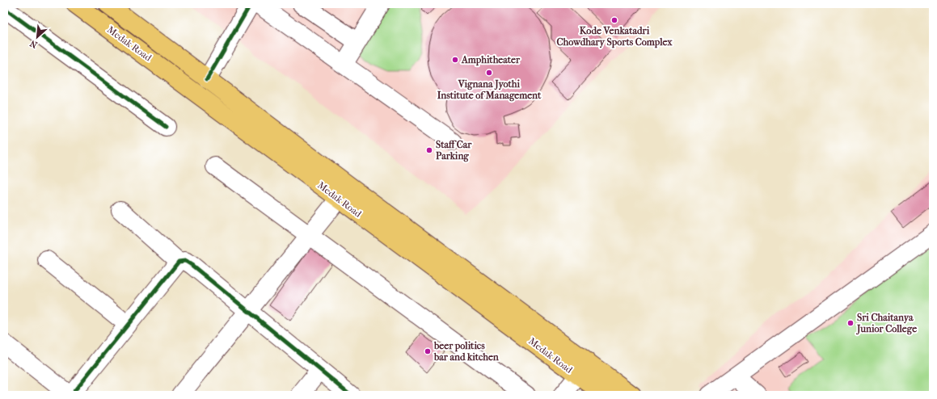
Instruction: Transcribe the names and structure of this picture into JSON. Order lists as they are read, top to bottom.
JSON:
{
  "streets": {
    "main road": ["Medak Road"]
  },
  "places": [
    "Kode Venkatadri Chowdhary Sports Complex",
    "Amphitheater",
    "Vignana Jyothi Institute of Management",
    "Staff Car Parking",
    "Sri Chaitanya Junior College",
    "beer politics bar and kitchen"
  ],
  "north": "bottom left"
}
